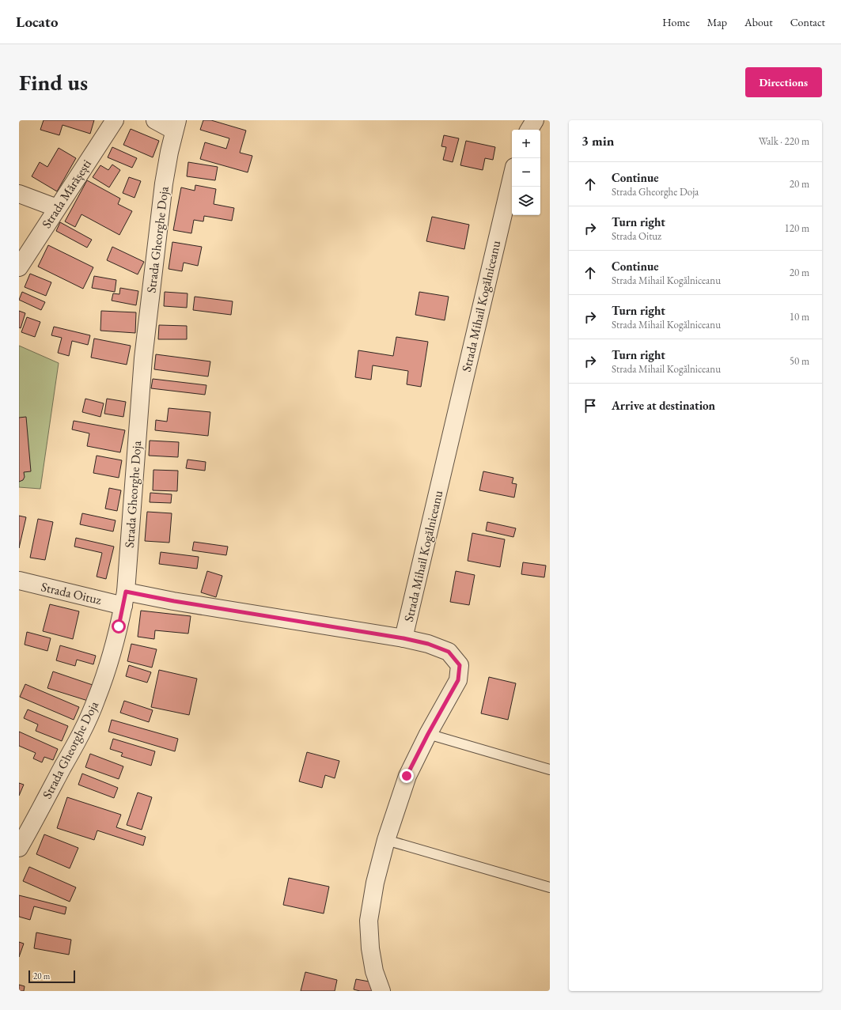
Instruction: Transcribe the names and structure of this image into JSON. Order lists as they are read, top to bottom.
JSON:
{
  "streets": {
    "street": [
      "Strada Mărășești",
      "Strada Gheorghe Doja",
      "Strada Mihail Kogălniceanu",
      "Strada Oituz"
    ]
  },
  "crossings": [
    ["Strada Gheorghe Doja", "Strada Oituz"],
    ["Strada Mihail Kogălniceanu", "Strada Oituz"]
  ],
  "scale_bar": "20 m",
  "page": {
    "header": "Locato",
    "nav": [
      "Home",
      "Map",
      "About",
      "Contact"
    ],
    "buttons": "Directions",
    "title": "Find us",
    "heading": ["3 min", "Walk · 220 m"],
    "map_buttons": ["+", "−"],
    "list": [
      ["Continue", "Strada Gheorghe Doja", "20 m"],
      ["Turn right", "Strada Oituz", "120 m"],
      ["Continue", "Strada Mihail Kogălniceanu", "20 m"],
      ["Turn right", "Strada Mihail Kogălniceanu", "10 m"],
      ["Turn right", "Strada Mihail Kogălniceanu", "50 m"],
      "Arrive at destination"
    ],
    "scale": "20 m"
  }
}
